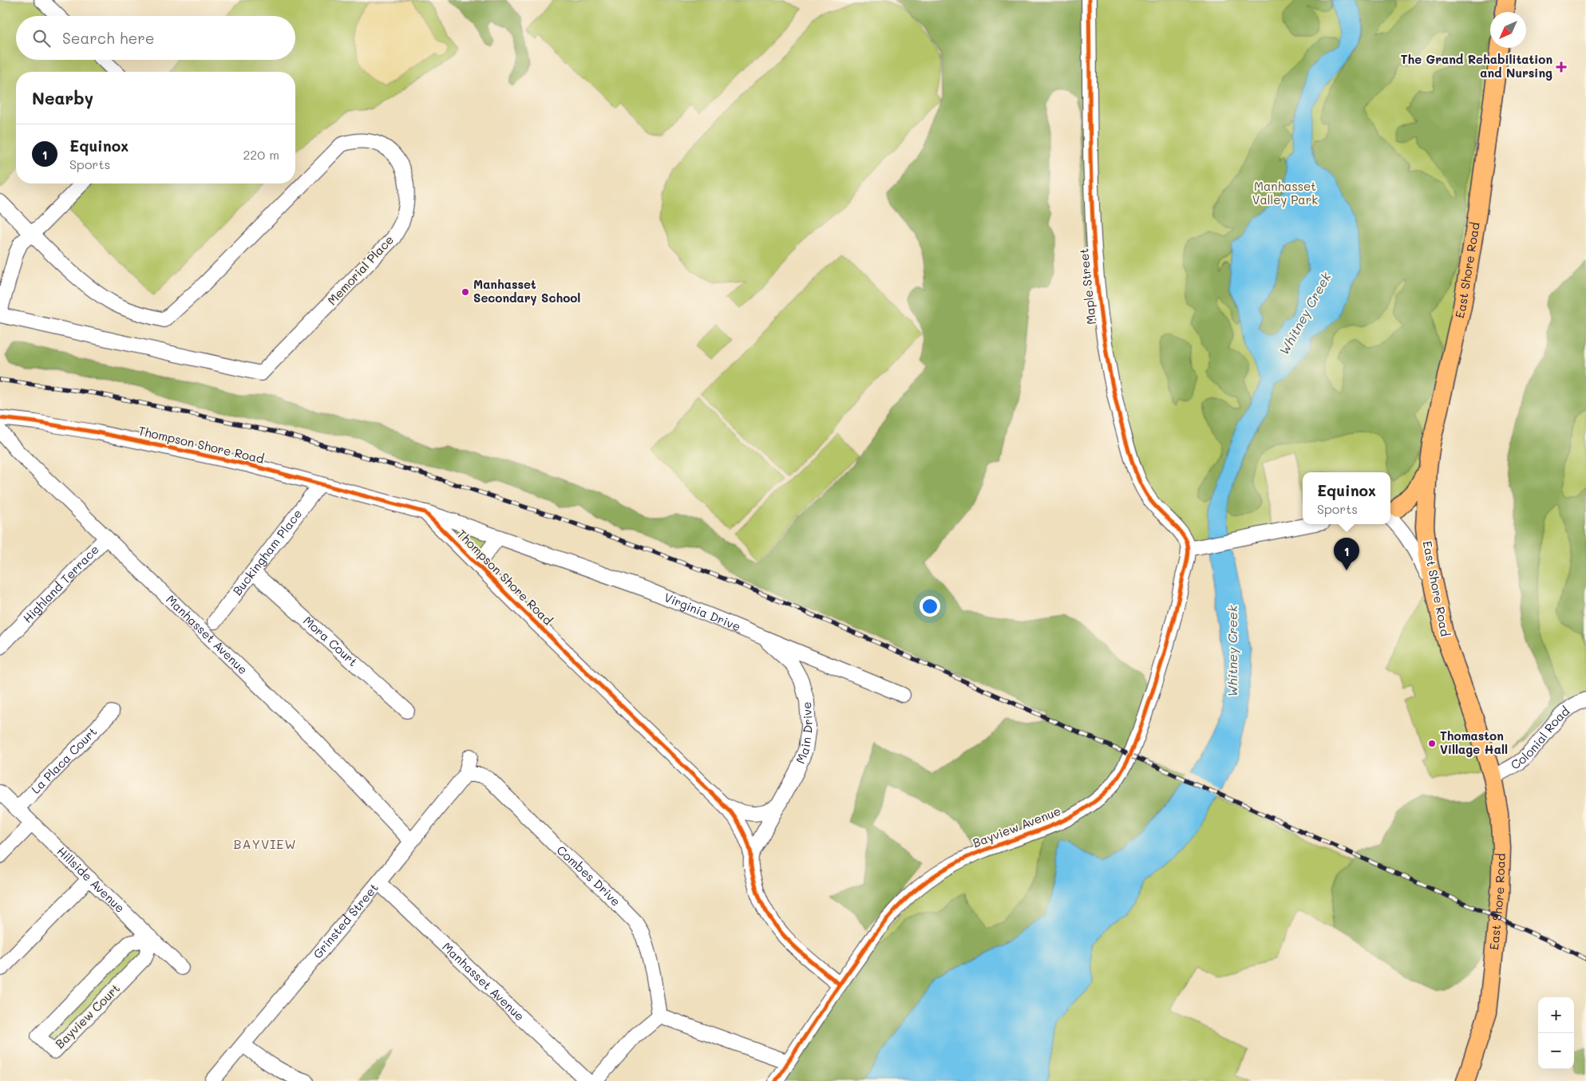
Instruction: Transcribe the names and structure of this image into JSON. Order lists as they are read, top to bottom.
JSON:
{
  "streets": {
    "main road": ["East Shore Road"],
    "street": [
      "Memorial Place",
      "Maple Street",
      "Thompson Shore Road",
      "Buckingham Place",
      "Highland Terrace",
      "Virginia Drive",
      "Manhasset Avenue",
      "Mora Court",
      "Main Drive",
      "Colonial Road",
      "La Placa Court",
      "Bayview Avenue",
      "Combes Drive",
      "Hillside Avenue",
      "Grinsted Street",
      "Bayview Court"
    ]
  },
  "crossings": [
    ["East Shore Road", "Colonial Road"],
    ["Maple Street", "Bayview Avenue"],
    ["Thompson Shore Road", "Buckingham Place"],
    ["Thompson Shore Road", "Virginia Drive"],
    ["Thompson Shore Road", "Main Drive"],
    ["Thompson Shore Road", "Bayview Avenue"],
    ["Buckingham Place", "Mora Court"],
    ["Highland Terrace", "Manhasset Avenue"],
    ["Virginia Drive", "Main Drive"],
    ["Manhasset Avenue", "Grinsted Street"],
    ["La Placa Court", "Hillside Avenue"],
    ["Combes Drive", "Grinsted Street"],
    ["Hillside Avenue", "Bayview Court"]
  ],
  "districts": ["BAYVIEW"],
  "water": ["Whitney Creek"],
  "parks": ["Manhasset Valley Park"],
  "places": {
    "health": ["The Grand Rehabilitation and Nursing"],
    "other": ["Manhasset Secondary School", "Thomaston Village Hall"]
  },
  "north": "bottom left",
  "page": {
    "search": "Search here",
    "heading": "Nearby",
    "list": [
      {
        "mark": "1",
        "name": "Equinox",
        "note": "Sports",
        "value": "220 m"
      }
    ],
    "popup": ["Equinox", "Sports"],
    "pins": "1",
    "map_buttons": ["+", "−"]
  }
}
